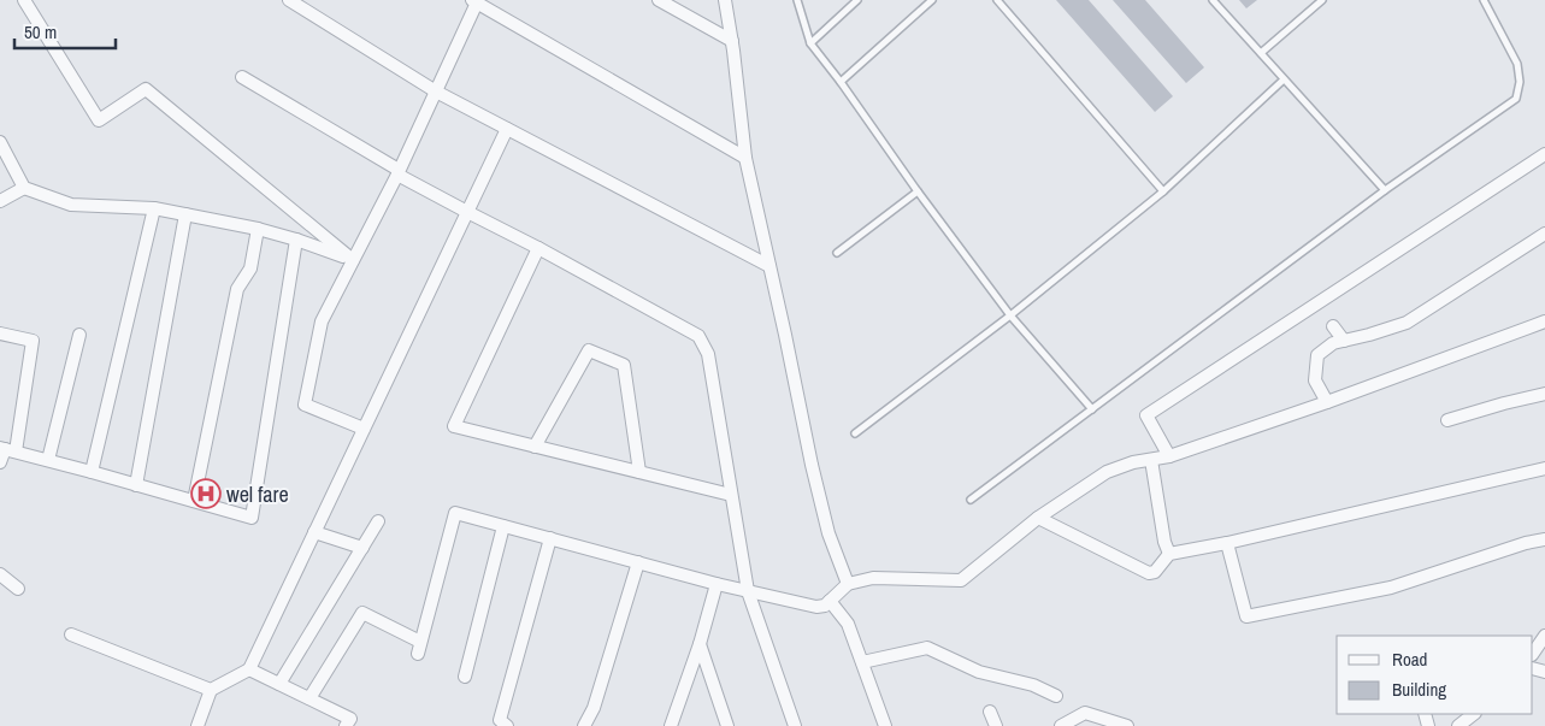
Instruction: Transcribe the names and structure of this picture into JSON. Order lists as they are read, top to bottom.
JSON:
{
  "places": {
    "hospital": ["wel fare"]
  },
  "legend": ["Road", "Building"],
  "scale_bar": "50 m"
}
